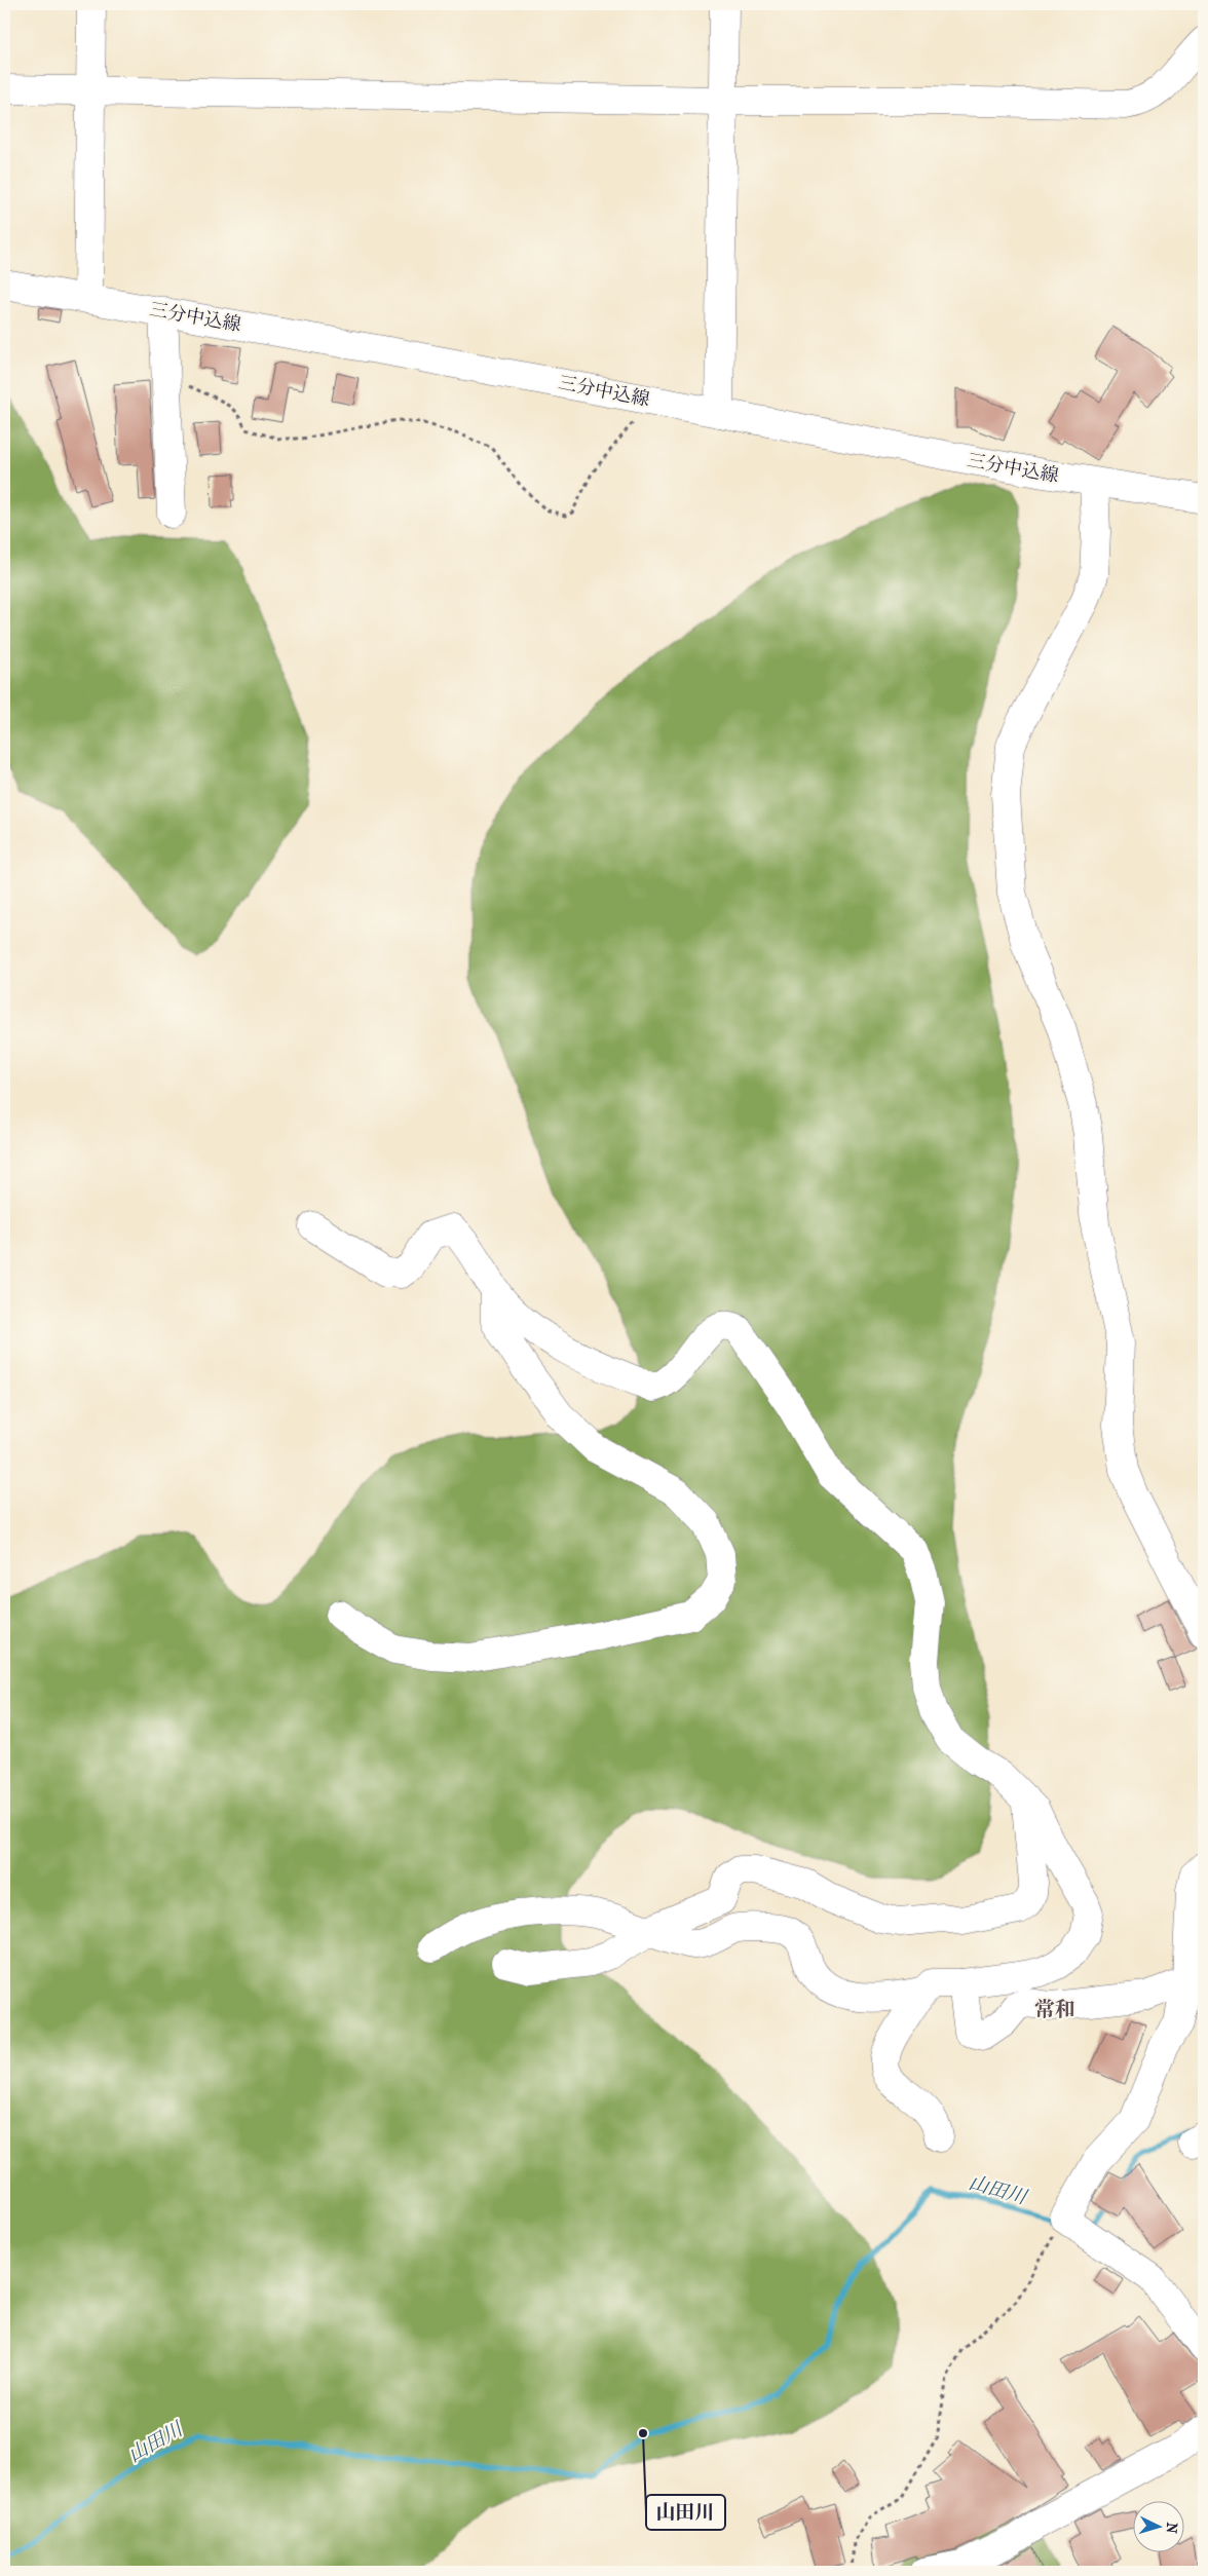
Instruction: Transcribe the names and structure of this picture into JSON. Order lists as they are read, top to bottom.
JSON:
{
  "streets": {
    "street": ["三分中込線"]
  },
  "districts": ["常和"],
  "water": ["山田川"],
  "places": ["山田川"],
  "north": "right"
}
